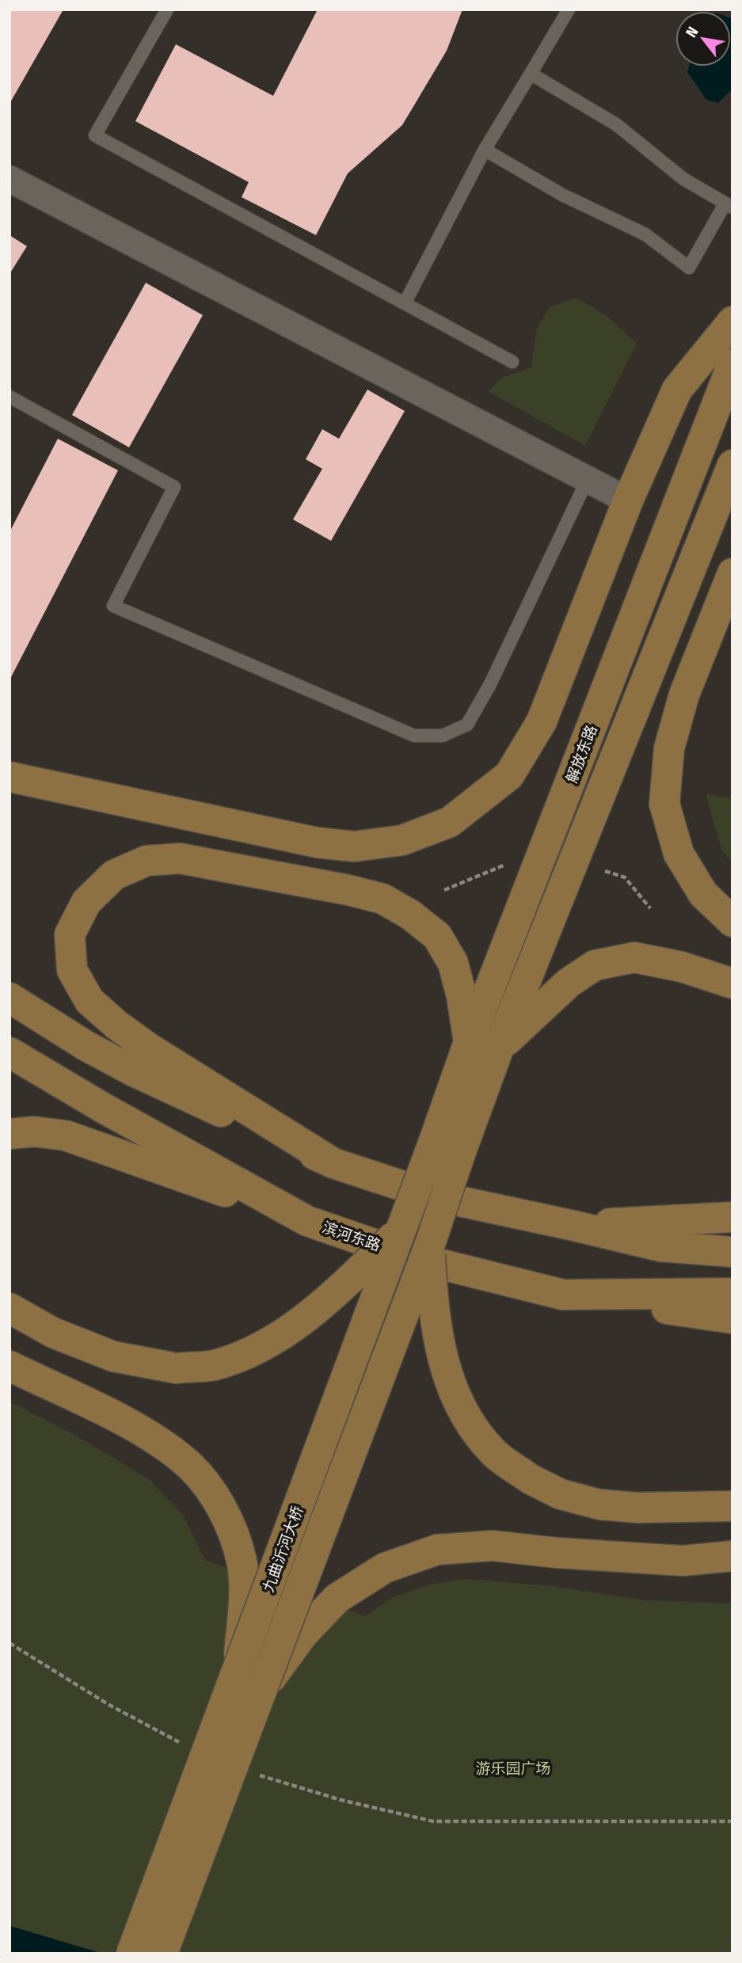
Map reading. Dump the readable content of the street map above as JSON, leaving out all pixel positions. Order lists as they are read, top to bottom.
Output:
{
  "streets": {
    "main road": ["解放东路", "滨河东路", "九曲沂河大桥"]
  },
  "crossings": [
    ["解放东路", "九曲沂河大桥"]
  ],
  "parks": ["游乐园广场"],
  "north": "top left"
}
